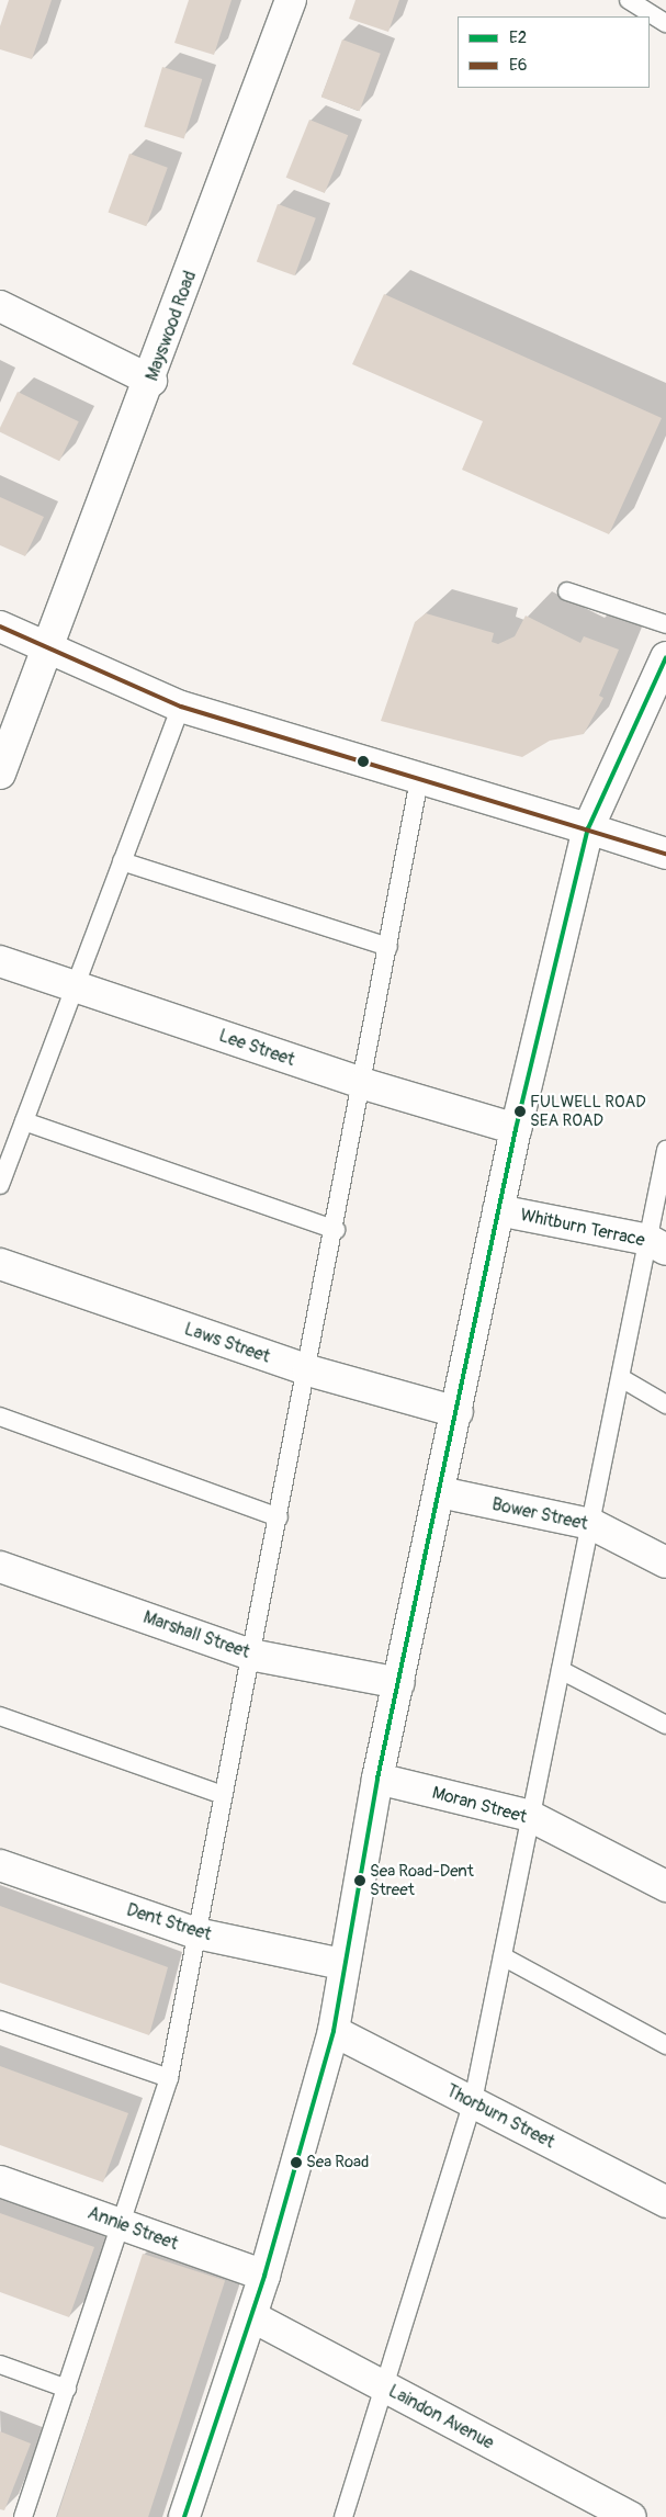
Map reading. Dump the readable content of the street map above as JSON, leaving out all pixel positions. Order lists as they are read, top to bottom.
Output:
{
  "streets": {
    "street": [
      "Mayswood Road",
      "Lee Street",
      "Whitburn Terrace",
      "Laws Street",
      "Bower Street",
      "Marshall Street",
      "Moran Street",
      "Dent Street",
      "Thorburn Street",
      "Annie Street",
      "Laindon Avenue"
    ]
  },
  "places": ["FULWELL ROAD SEA ROAD", "Sea Road-Dent Street", "Sea Road"],
  "lines": ["transit line E6", "transit line E2"],
  "legend": ["E2", "E6"]
}
